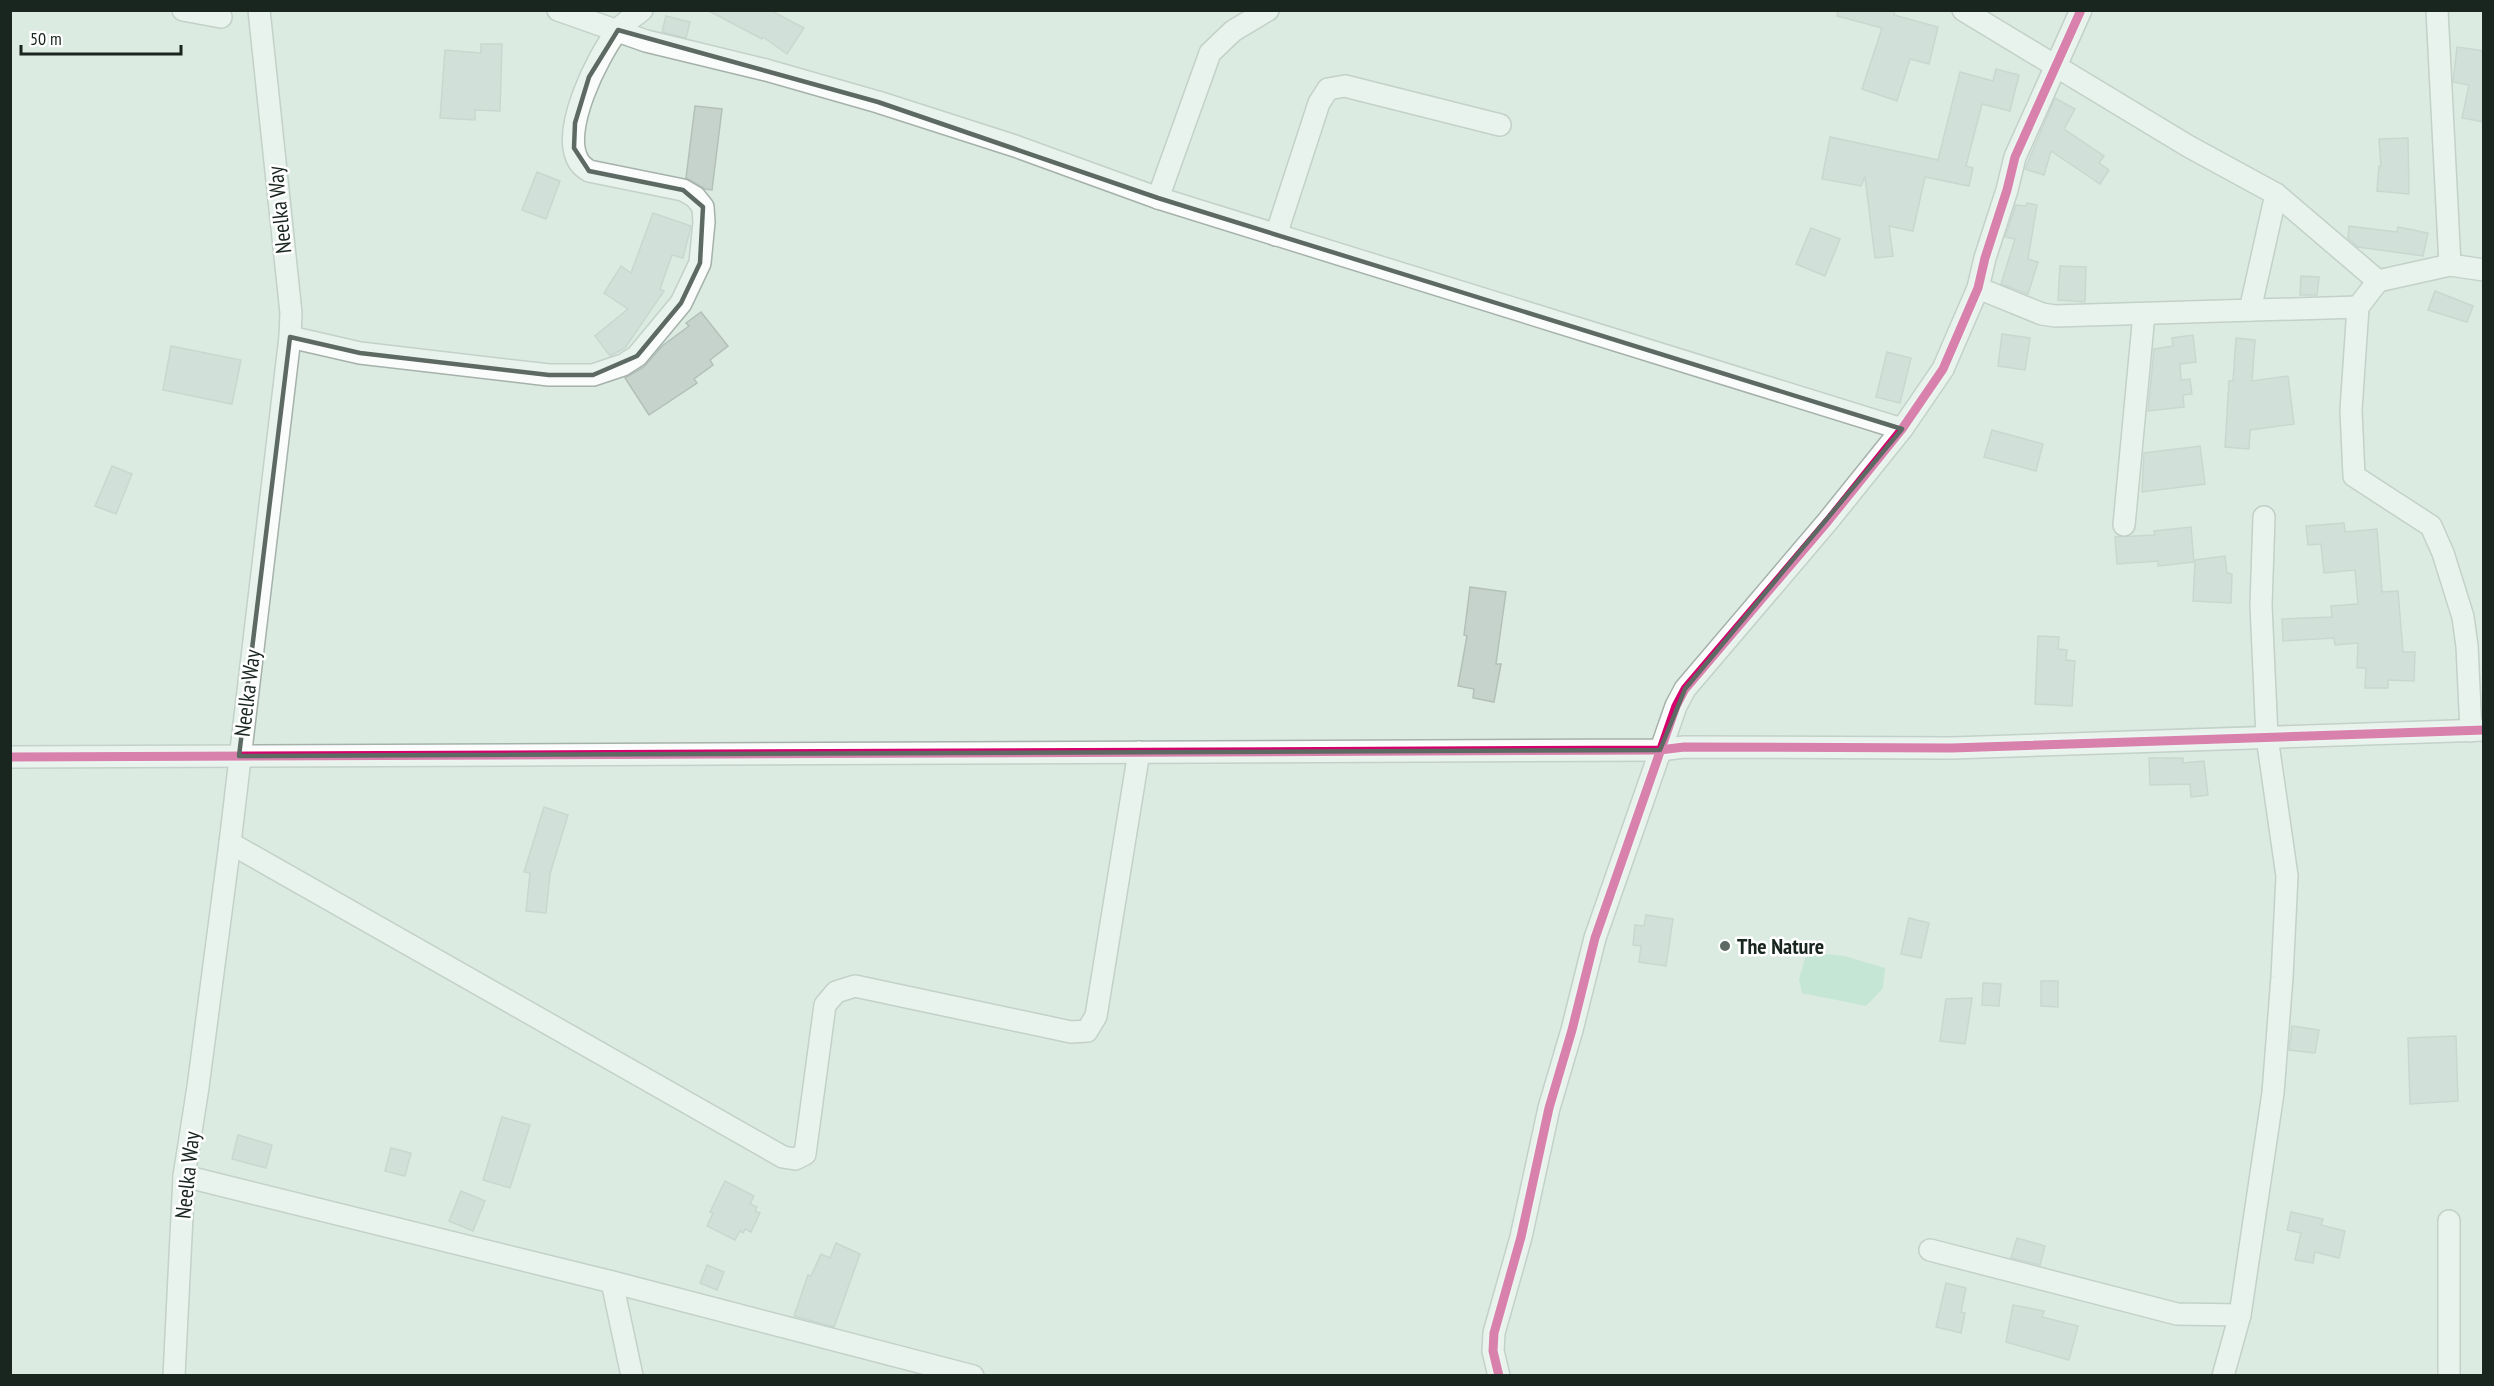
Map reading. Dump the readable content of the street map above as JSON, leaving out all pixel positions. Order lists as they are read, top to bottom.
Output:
{
  "streets": {
    "street": ["Neelka Way"]
  },
  "places": ["The Nature"],
  "scale_bar": "50 m"
}
